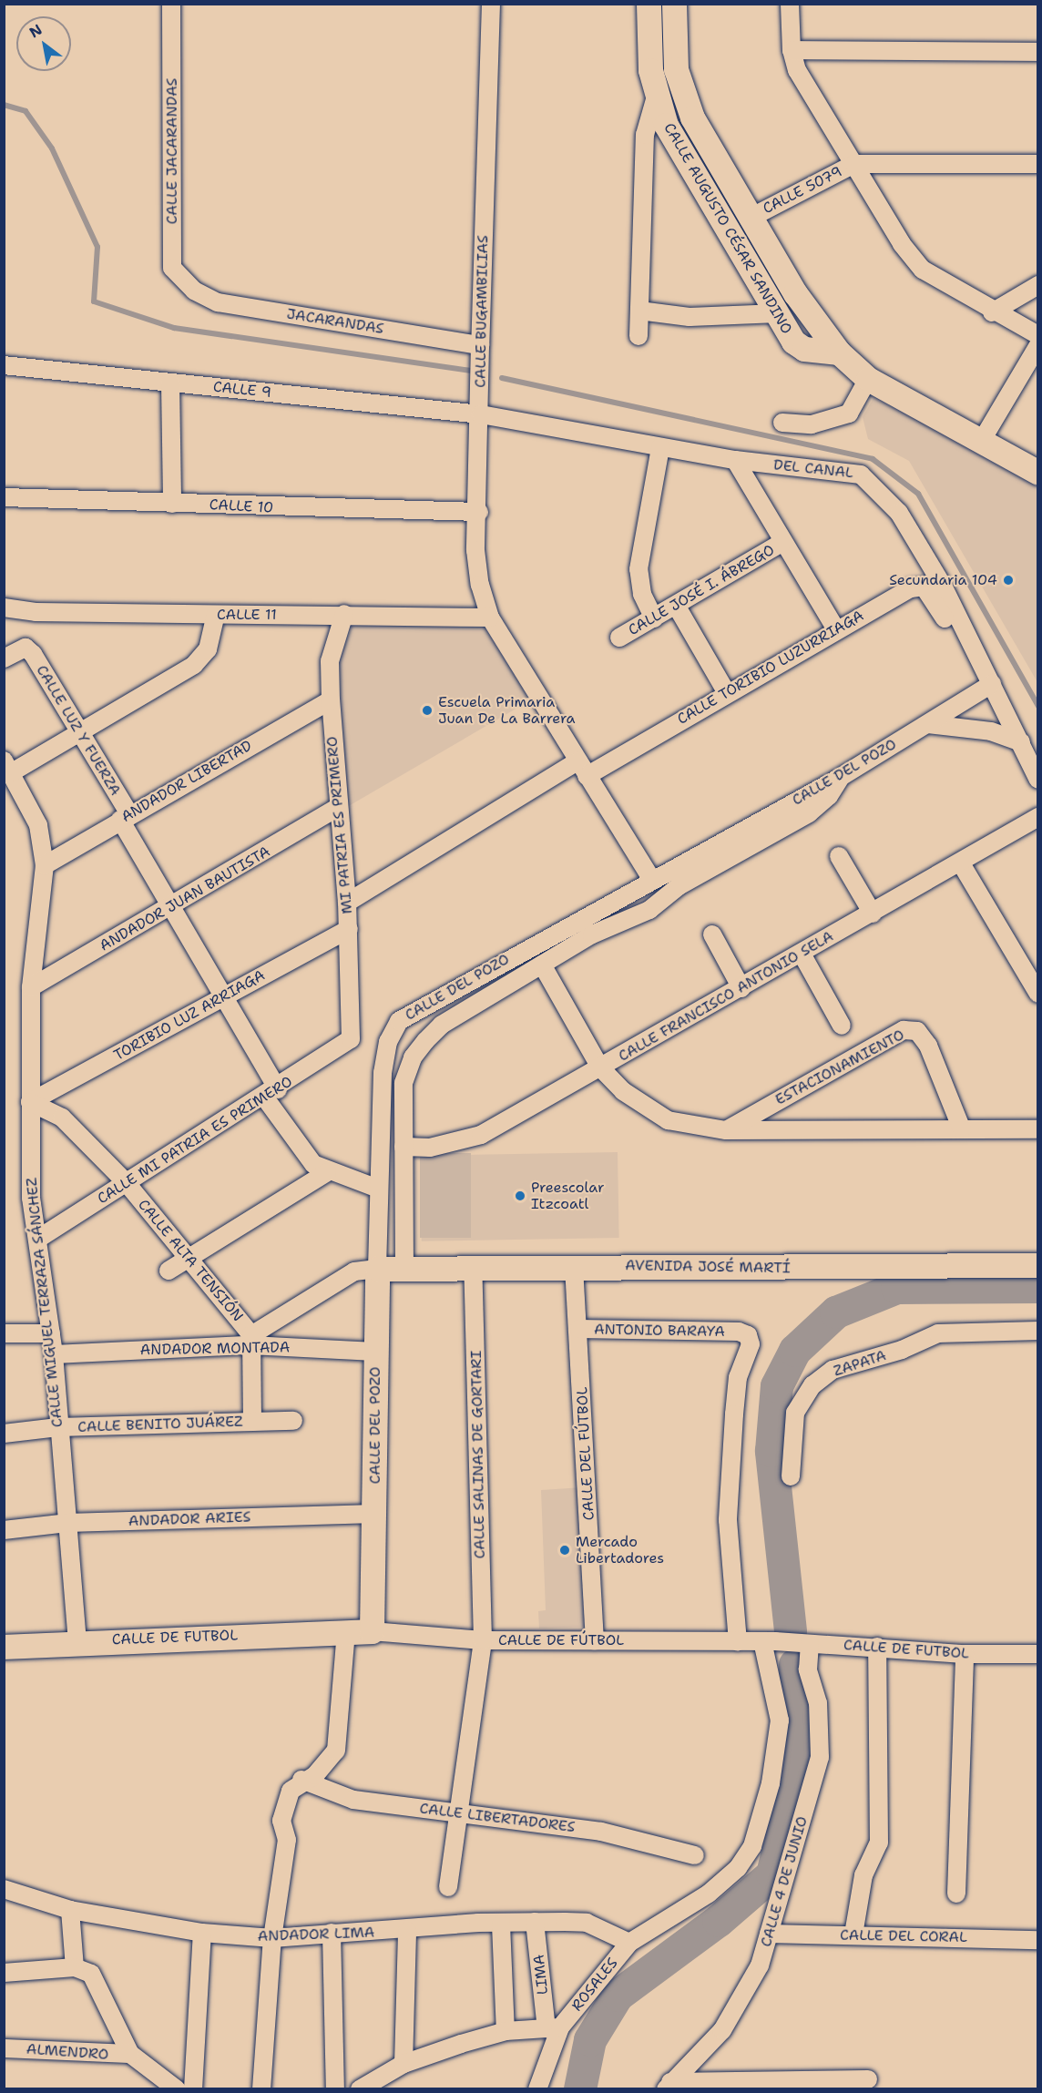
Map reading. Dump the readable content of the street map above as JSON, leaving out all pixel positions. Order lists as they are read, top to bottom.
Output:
{
  "streets": {
    "main road": [
      "CALLE AUGUSTO CÉSAR SANDINO",
      "CALLE DEL POZO",
      "AVENIDA JOSÉ MARTÍ",
      "CALLE DE FUTBOL",
      "CALLE DE FÚTBOL"
    ],
    "street": [
      "CALLE JACARANDAS",
      "CALLE 5079",
      "CALLE BUGAMBILIAS",
      "JACARANDAS",
      "CALLE 9",
      "DEL CANAL",
      "CALLE 10",
      "CALLE JOSÉ I. ÁBREGO",
      "CALLE 11",
      "CALLE TORIBIO LUZURRIAGA",
      "CALLE LUZ Y FUERZA",
      "ANDADOR LIBERTAD",
      "MI PATRIA ES PRIMERO",
      "ANDADOR JUAN BAUTISTA",
      "CALLE FRANCISCO ANTONIO SELA",
      "TORIBIO LUZ ARRIAGA",
      "ESTACIONAMIENTO",
      "CALLE MI PATRIA ES PRIMERO",
      "CALLE ALTA TENSIÓN",
      "CALLE MIGUEL TERRAZA SÁNCHEZ",
      "ANTONIO BARAYA",
      "ANDADOR MONTADA",
      "ZAPATA",
      "CALLE BENITO JUÁREZ",
      "CALLE DEL FÚTBOL",
      "CALLE SALINAS DE GORTARI",
      "ANDADOR ARIES",
      "CALLE LIBERTADORES",
      "CALLE 4 DE JUNIO",
      "ANDADOR LIMA",
      "CALLE DEL CORAL",
      "LIMA",
      "ROSALES",
      "ALMENDRO"
    ]
  },
  "crossings": [
    ["CALLE JACARANDAS", "JACARANDAS"],
    ["CALLE 5079", "CALLE AUGUSTO CÉSAR SANDINO"],
    ["CALLE BUGAMBILIAS", "JACARANDAS"],
    ["CALLE BUGAMBILIAS", "CALLE 9"],
    ["CALLE BUGAMBILIAS", "DEL CANAL"],
    ["CALLE BUGAMBILIAS", "CALLE 10"],
    ["CALLE BUGAMBILIAS", "CALLE 11"],
    ["CALLE BUGAMBILIAS", "CALLE TORIBIO LUZURRIAGA"],
    ["CALLE BUGAMBILIAS", "CALLE DEL POZO"],
    ["CALLE 9", "DEL CANAL"],
    ["DEL CANAL", "CALLE DEL POZO"],
    ["CALLE 11", "MI PATRIA ES PRIMERO"],
    ["CALLE TORIBIO LUZURRIAGA", "MI PATRIA ES PRIMERO"],
    ["CALLE LUZ Y FUERZA", "CALLE DEL POZO"],
    ["CALLE LUZ Y FUERZA", "ANDADOR LIBERTAD"],
    ["CALLE LUZ Y FUERZA", "ANDADOR JUAN BAUTISTA"],
    ["CALLE LUZ Y FUERZA", "TORIBIO LUZ ARRIAGA"],
    ["CALLE LUZ Y FUERZA", "CALLE MI PATRIA ES PRIMERO"],
    ["CALLE DEL POZO", "AVENIDA JOSÉ MARTÍ"],
    ["CALLE DEL POZO", "ANDADOR MONTADA"],
    ["CALLE DEL POZO", "ANDADOR ARIES"],
    ["CALLE DEL POZO", "CALLE DE FÚTBOL"],
    ["ANDADOR LIBERTAD", "MI PATRIA ES PRIMERO"],
    ["ANDADOR LIBERTAD", "CALLE MIGUEL TERRAZA SÁNCHEZ"],
    ["MI PATRIA ES PRIMERO", "ANDADOR JUAN BAUTISTA"],
    ["MI PATRIA ES PRIMERO", "TORIBIO LUZ ARRIAGA"],
    ["MI PATRIA ES PRIMERO", "CALLE MI PATRIA ES PRIMERO"],
    ["ANDADOR JUAN BAUTISTA", "CALLE MIGUEL TERRAZA SÁNCHEZ"],
    ["TORIBIO LUZ ARRIAGA", "CALLE ALTA TENSIÓN"],
    ["TORIBIO LUZ ARRIAGA", "CALLE MIGUEL TERRAZA SÁNCHEZ"],
    ["CALLE MI PATRIA ES PRIMERO", "CALLE ALTA TENSIÓN"],
    ["CALLE MI PATRIA ES PRIMERO", "CALLE MIGUEL TERRAZA SÁNCHEZ"],
    ["CALLE ALTA TENSIÓN", "CALLE MIGUEL TERRAZA SÁNCHEZ"],
    ["CALLE ALTA TENSIÓN", "ANDADOR MONTADA"],
    ["CALLE ALTA TENSIÓN", "CALLE BENITO JUÁREZ"],
    ["AVENIDA JOSÉ MARTÍ", "CALLE DEL FÚTBOL"],
    ["AVENIDA JOSÉ MARTÍ", "CALLE SALINAS DE GORTARI"],
    ["CALLE MIGUEL TERRAZA SÁNCHEZ", "ANDADOR MONTADA"],
    ["CALLE MIGUEL TERRAZA SÁNCHEZ", "CALLE BENITO JUÁREZ"],
    ["CALLE MIGUEL TERRAZA SÁNCHEZ", "ANDADOR ARIES"],
    ["CALLE MIGUEL TERRAZA SÁNCHEZ", "CALLE DE FUTBOL"],
    ["ANTONIO BARAYA", "CALLE DEL FÚTBOL"],
    ["ANTONIO BARAYA", "CALLE DE FÚTBOL"],
    ["ANDADOR MONTADA", "CALLE BENITO JUÁREZ"],
    ["CALLE DEL FÚTBOL", "CALLE DE FÚTBOL"],
    ["CALLE SALINAS DE GORTARI", "CALLE DE FÚTBOL"],
    ["CALLE SALINAS DE GORTARI", "CALLE LIBERTADORES"],
    ["CALLE DE FUTBOL", "CALLE DE FÚTBOL"],
    ["CALLE DE FUTBOL", "CALLE 4 DE JUNIO"],
    ["CALLE DE FUTBOL", "ROSALES"],
    ["CALLE DE FÚTBOL", "ROSALES"],
    ["CALLE 4 DE JUNIO", "CALLE DEL CORAL"],
    ["ANDADOR LIMA", "LIMA"],
    ["ANDADOR LIMA", "ROSALES"],
    ["LIMA", "ROSALES"]
  ],
  "places": [
    "Secundaria 104",
    "Escuela Primaria Juan De La Barrera",
    "Preescolar Itzcoatl",
    "Mercado Libertadores"
  ],
  "north": "top left"
}
